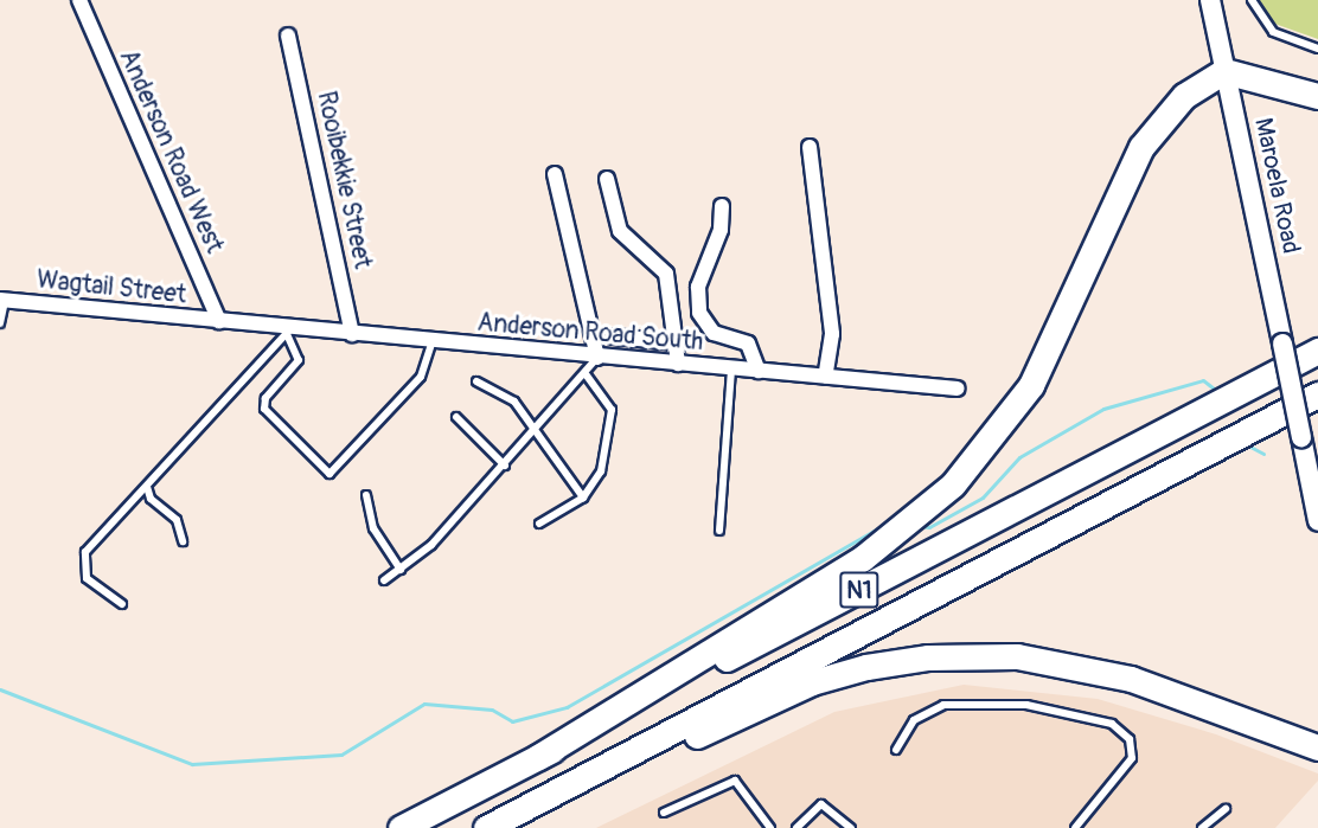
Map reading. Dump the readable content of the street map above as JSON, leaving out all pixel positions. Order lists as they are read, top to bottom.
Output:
{
  "streets": {
    "highway": ["N1"],
    "street": [
      "Anderson Road West",
      "Rooibekkie Street",
      "Maroela Road",
      "Wagtail Street",
      "Anderson Road South"
    ]
  },
  "crossings": [
    ["Anderson Road West", "Wagtail Street"],
    ["Anderson Road West", "Anderson Road South"],
    ["Rooibekkie Street", "Anderson Road South"],
    ["Wagtail Street", "Anderson Road South"]
  ]
}
